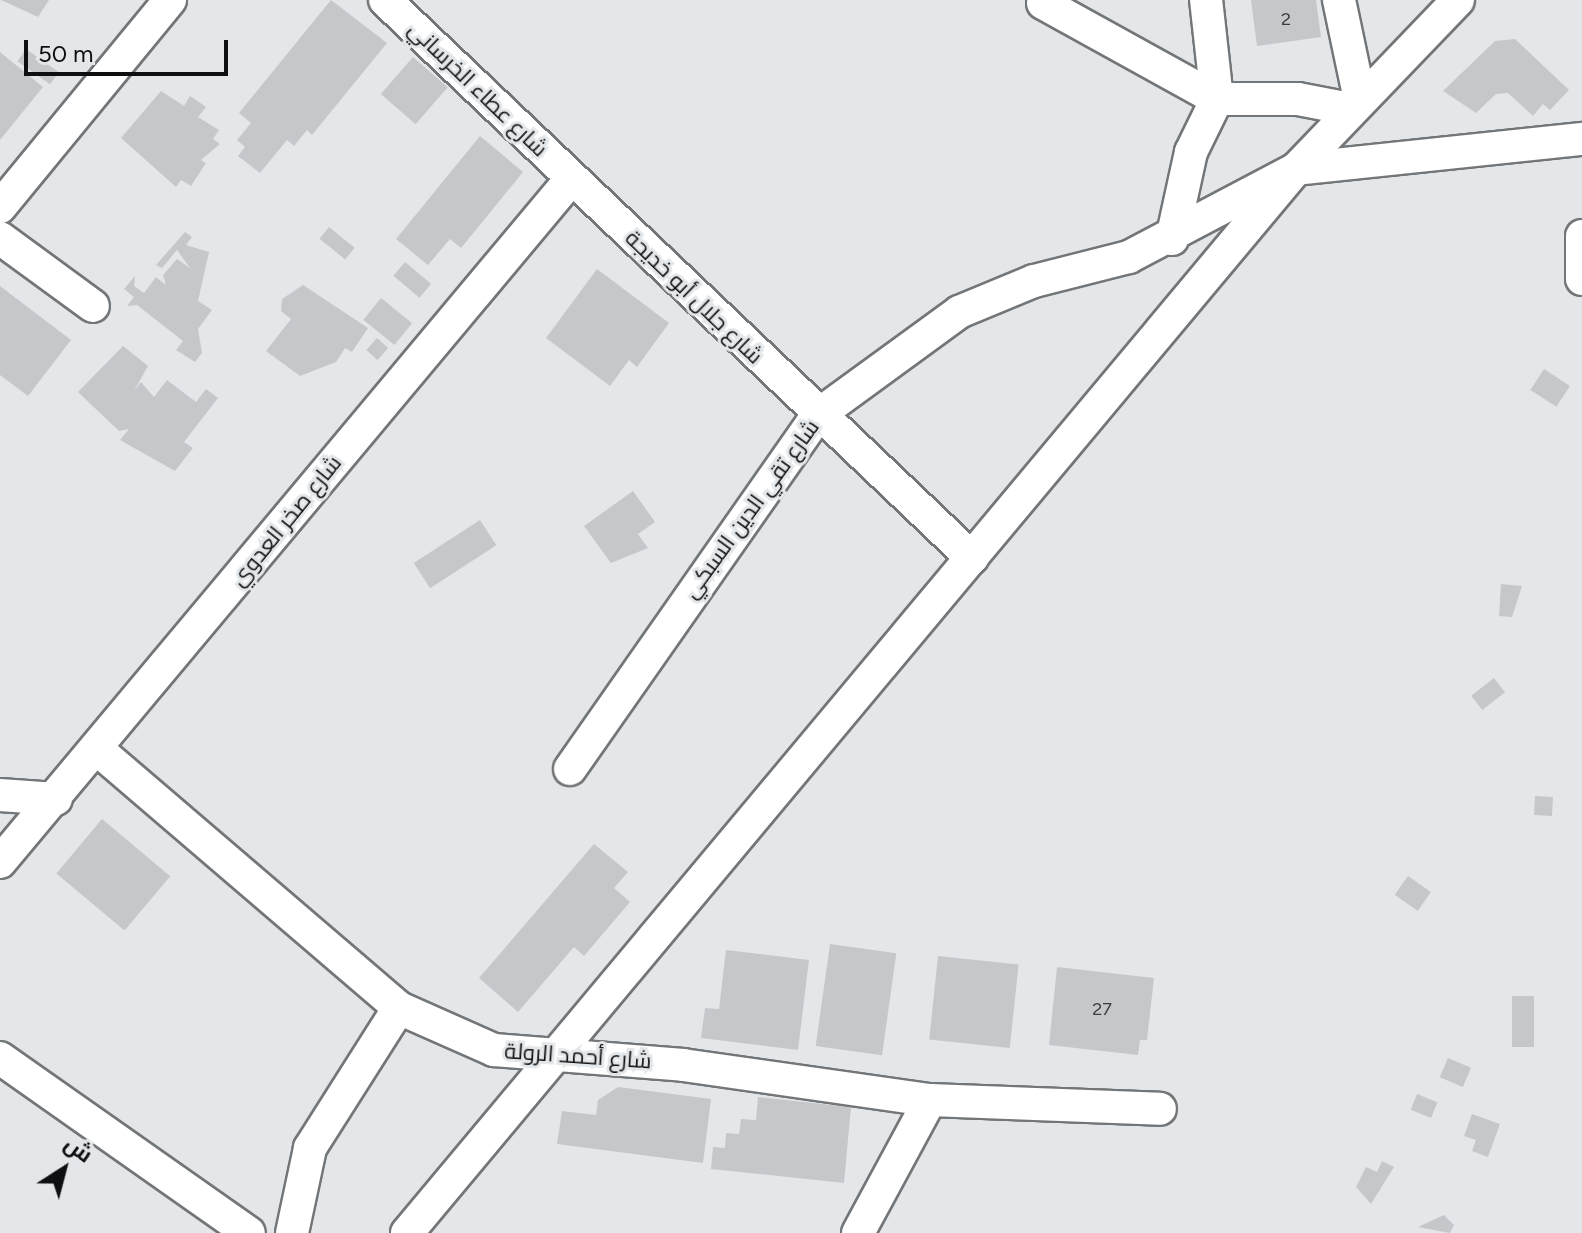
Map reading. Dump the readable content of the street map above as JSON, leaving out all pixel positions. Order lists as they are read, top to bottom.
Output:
{
  "streets": {
    "street": [
      "شارع عطاء الخرساني",
      "شارع جلال أبو خديجة",
      "شارع تقي الدين السبكي",
      "شارع صخر العدوي",
      "شارع أحمد الرولة"
    ]
  },
  "crossings": [
    ["شارع عطاء الخرساني", "شارع جلال أبو خديجة"],
    ["شارع عطاء الخرساني", "شارع صخر العدوي"],
    ["شارع جلال أبو خديجة", "شارع تقي الدين السبكي"],
    ["شارع جلال أبو خديجة", "شارع صخر العدوي"],
    ["شارع صخر العدوي", "شارع أحمد الرولة"]
  ],
  "house_numbers": ["2", "27"],
  "scale_bar": "50 m",
  "north": "top right"
}
